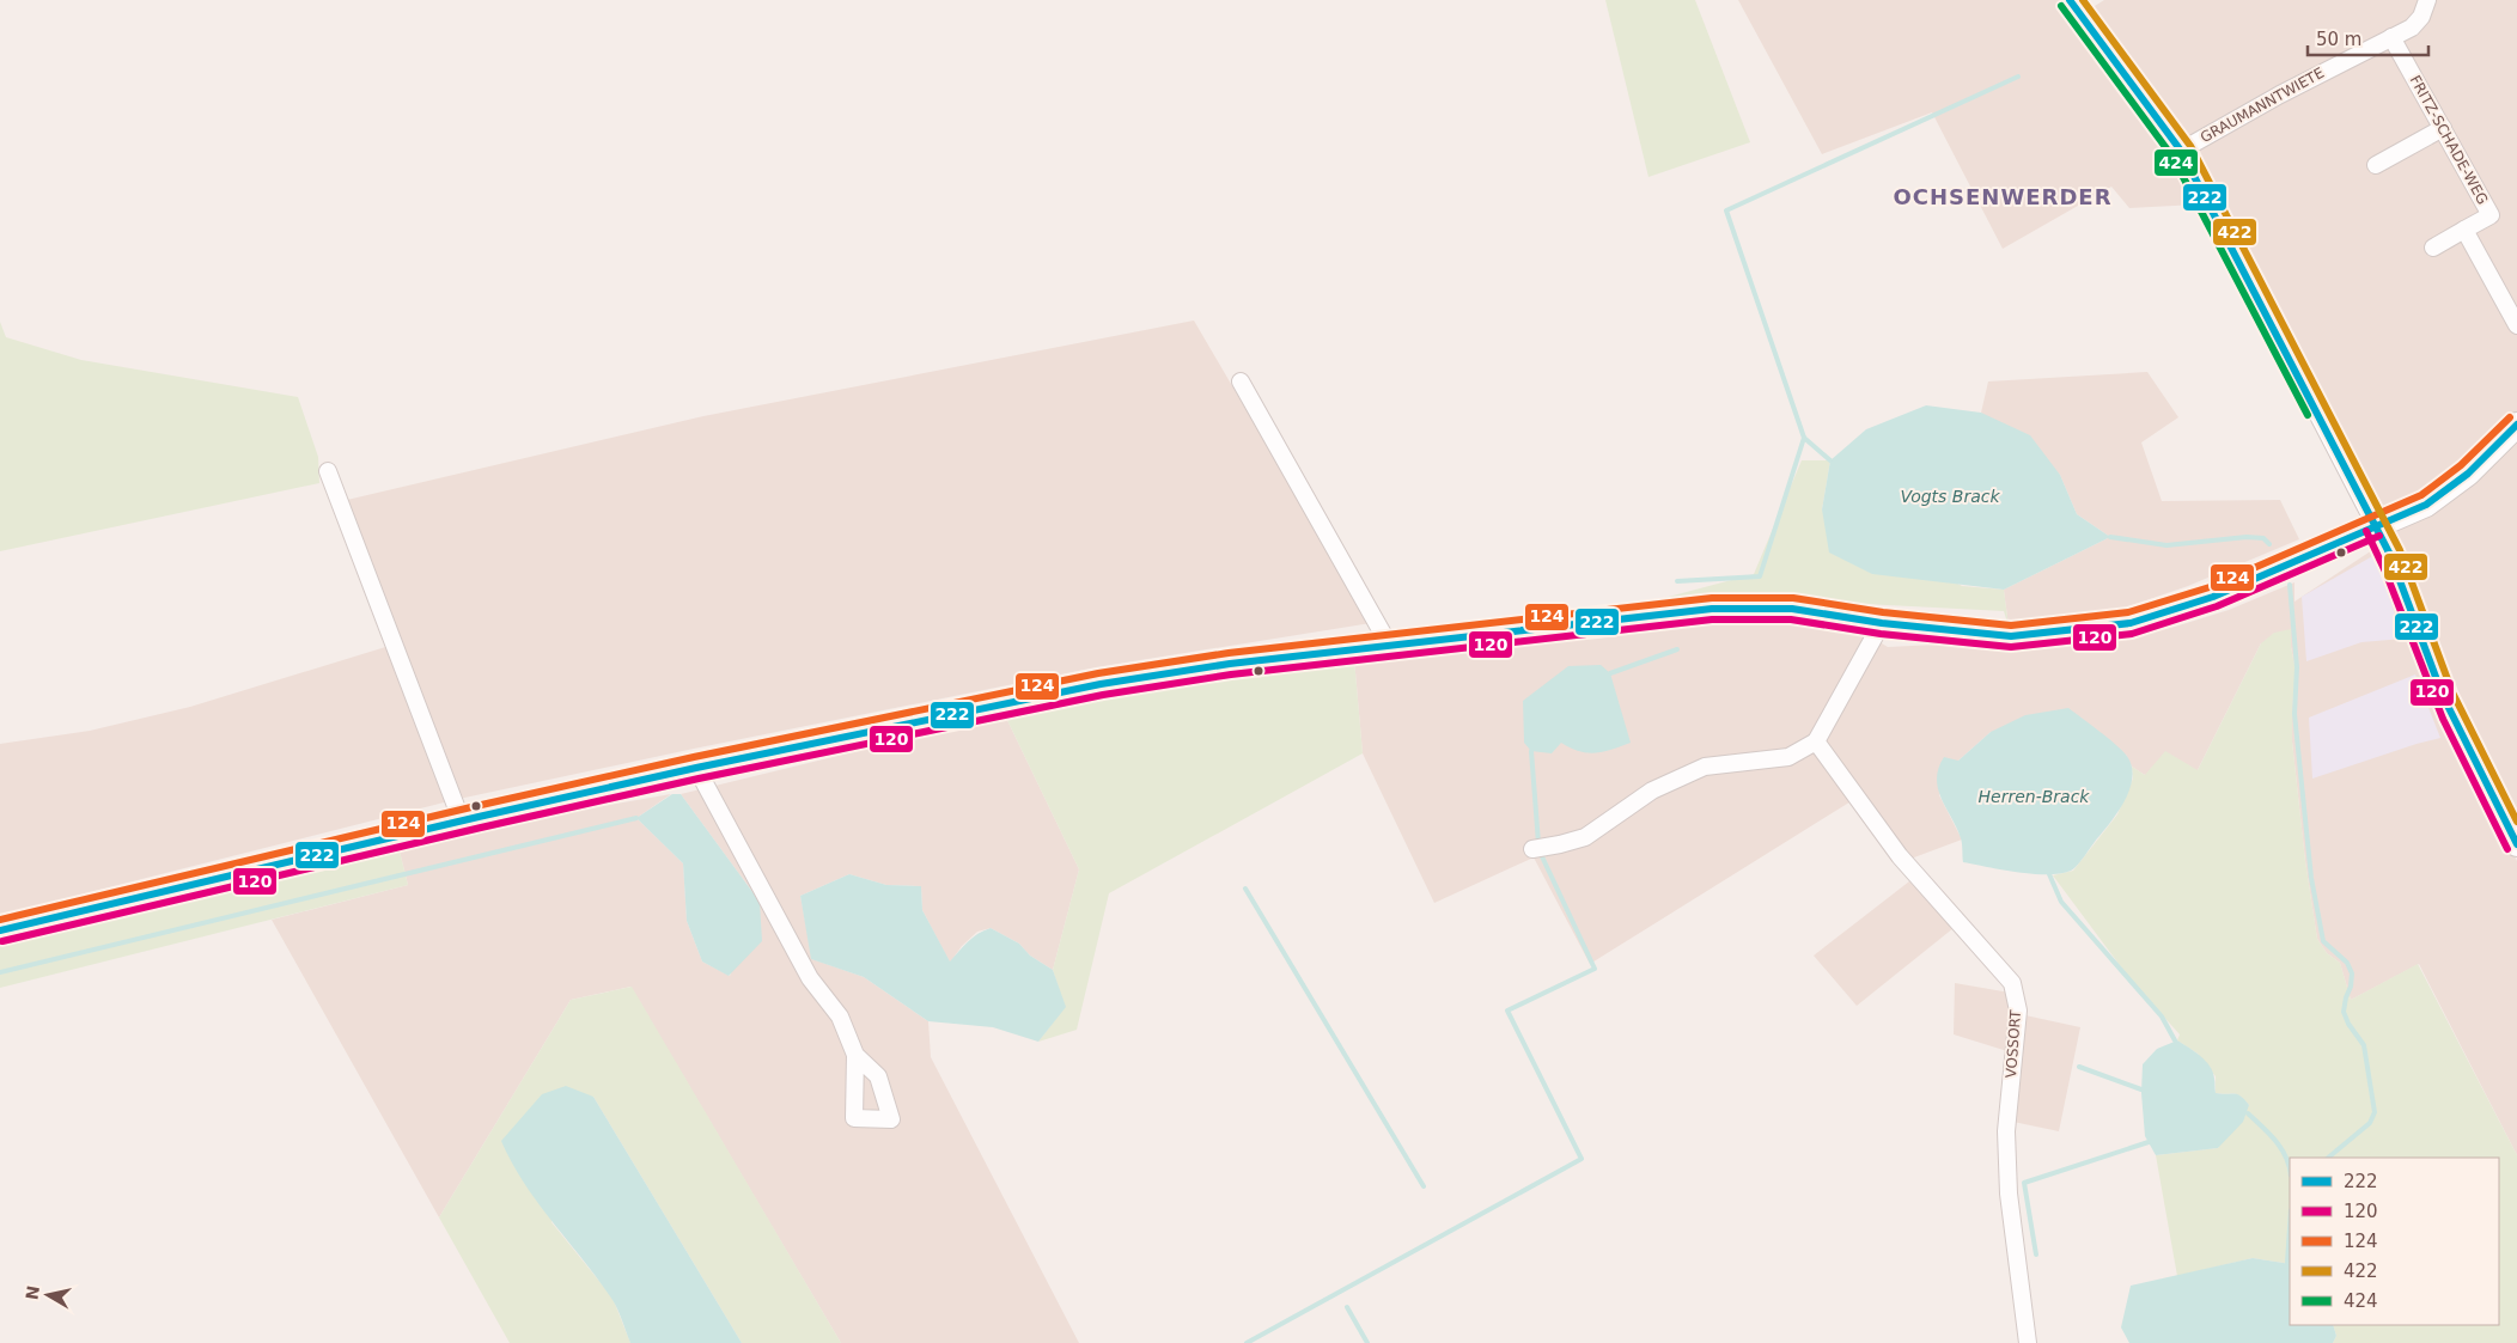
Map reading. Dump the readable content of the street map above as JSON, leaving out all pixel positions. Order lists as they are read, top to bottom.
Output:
{
  "streets": {
    "street": ["GRAUMANNTWIETE", "FRITZ-SCHADE-WEG", "VOSSORT"]
  },
  "crossings": [
    ["GRAUMANNTWIETE", "FRITZ-SCHADE-WEG"]
  ],
  "districts": ["OCHSENWERDER"],
  "water": ["Vogts Brack", "Herren-Brack"],
  "lines": [
    "transit line 222",
    "transit line 422",
    "transit line 424",
    "transit line 124",
    "transit line 120"
  ],
  "legend": [
    "222",
    "120",
    "124",
    "422",
    "424"
  ],
  "scale_bar": "50 m",
  "north": "left"
}
